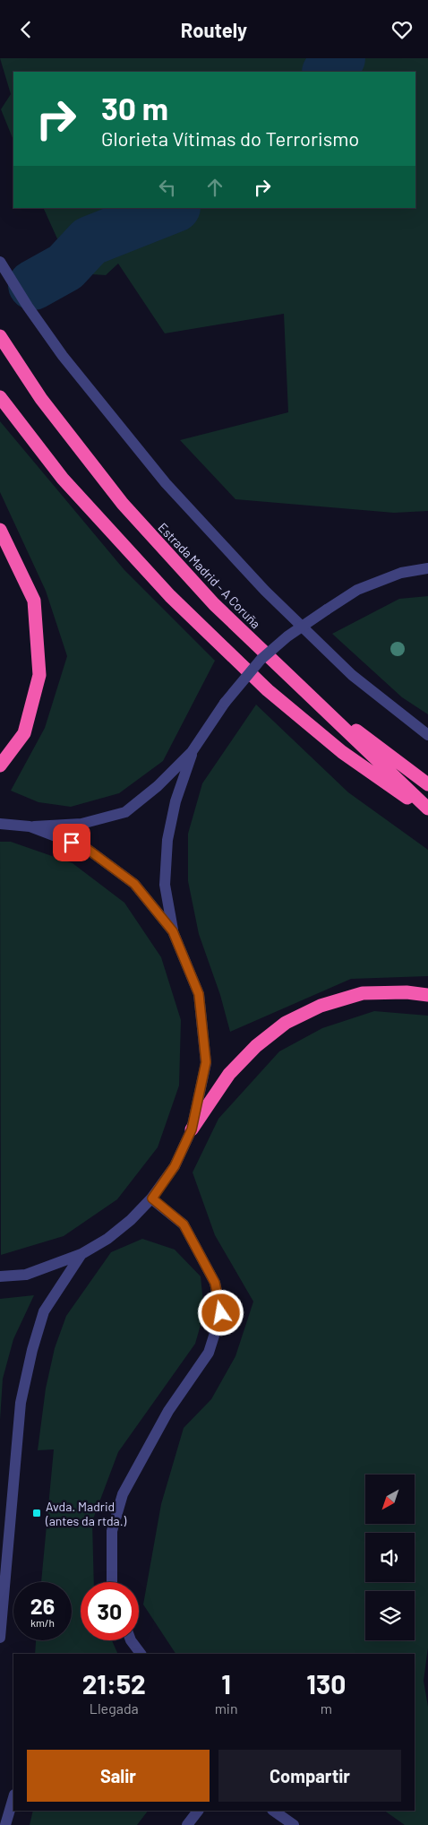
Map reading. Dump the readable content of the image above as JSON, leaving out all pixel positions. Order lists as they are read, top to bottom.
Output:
{
  "streets": {
    "highway": ["Estrada Madrid - A Coruña"]
  },
  "places": {
    "transit": ["Avda. Madrid (antes da rtda.)"]
  },
  "north": "bottom left",
  "page": {
    "header": "Routely",
    "turn": ["30 m", "Glorieta Vítimas do Terrorismo"],
    "speed": "26 km/h",
    "limit": "30",
    "eta": [
      "21:52",
      "Llegada",
      "1",
      "min",
      "130",
      "m"
    ],
    "buttons": ["Salir", "Compartir"]
  }
}
